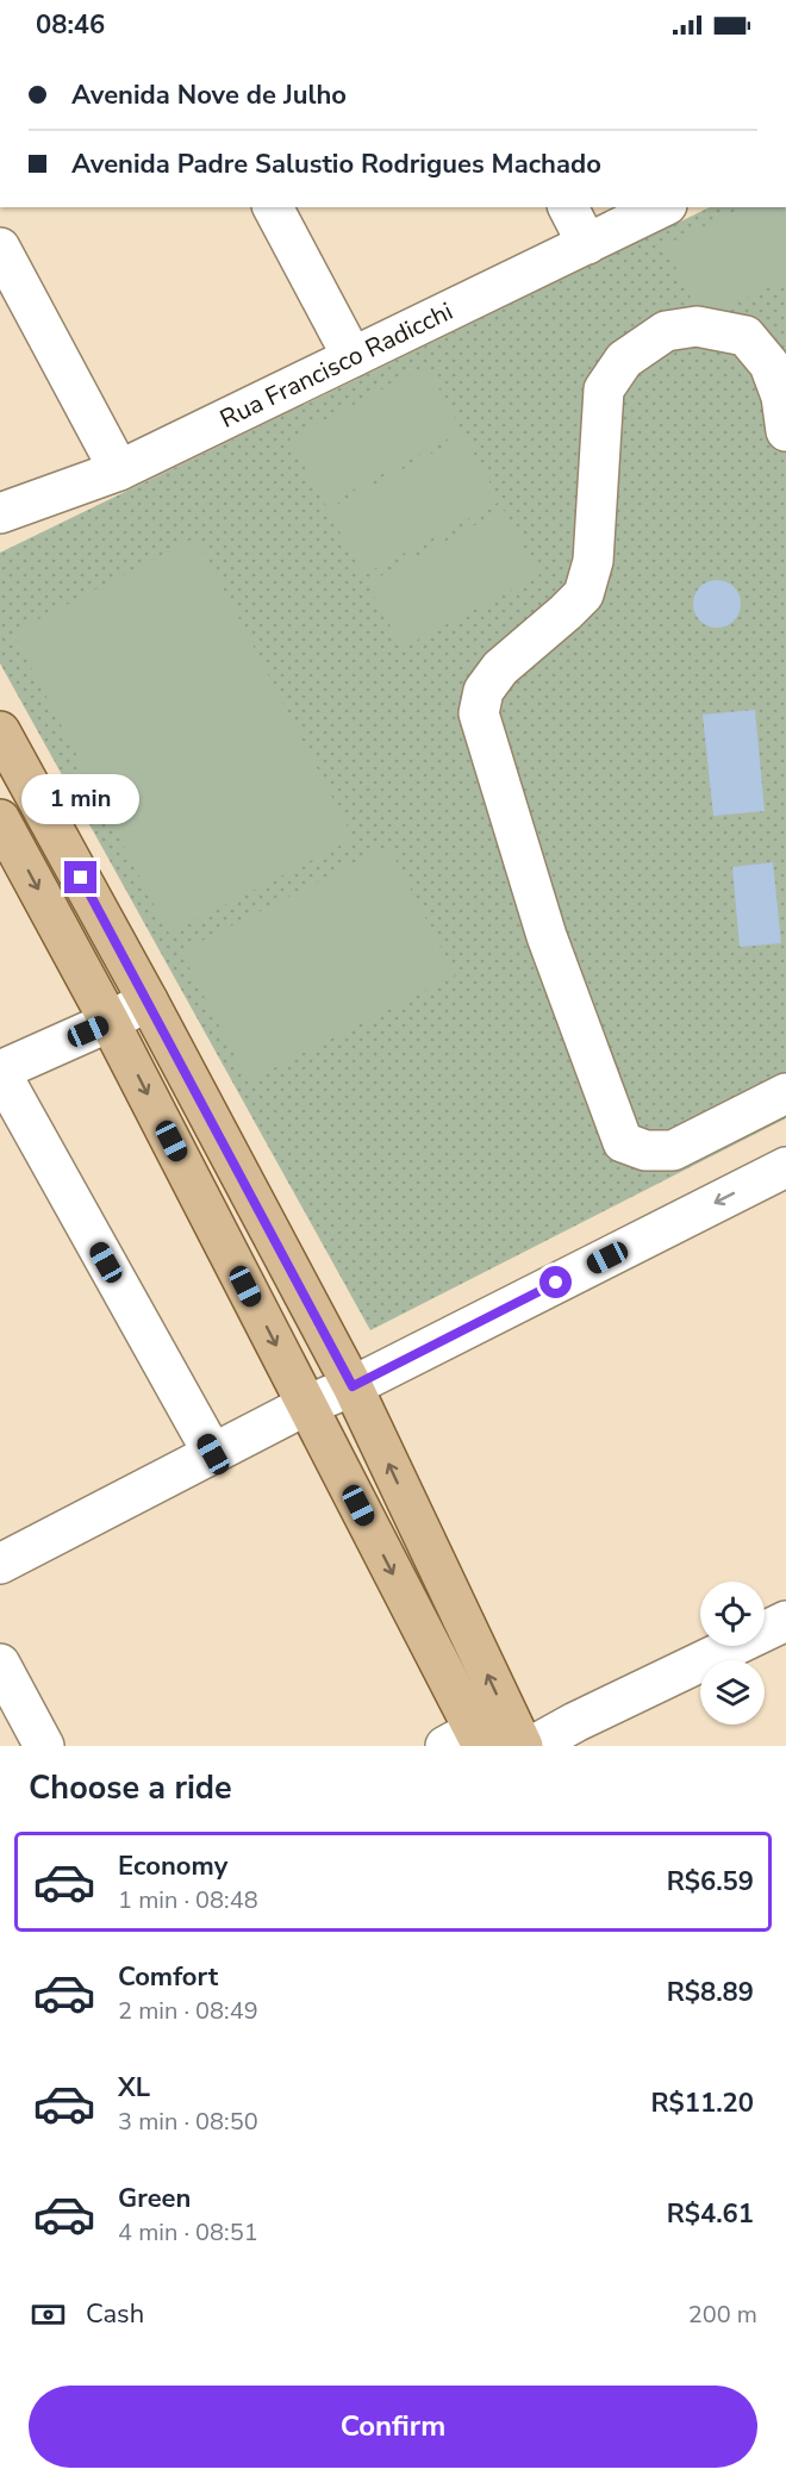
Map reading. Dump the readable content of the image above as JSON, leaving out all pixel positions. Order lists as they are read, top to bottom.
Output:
{
  "streets": {
    "street": ["Rua Francisco Radicchi"]
  },
  "page": {
    "status": "08:46",
    "banner": ["Avenida Nove de Julho", "Avenida Padre Salustio Rodrigues Machado"],
    "bubble": "1 min",
    "heading": "Choose a ride",
    "list": [
      {
        "name": "Economy",
        "note": "1 min · 08:48",
        "value": "R$6.59"
      },
      {
        "name": "Comfort",
        "note": "2 min · 08:49",
        "value": "R$8.89"
      },
      {
        "name": "XL",
        "note": "3 min · 08:50",
        "value": "R$11.20"
      },
      {
        "name": "Green",
        "note": "4 min · 08:51",
        "value": "R$4.61"
      }
    ],
    "pay": ["Cash", "200 m"],
    "buttons": "Confirm"
  }
}
